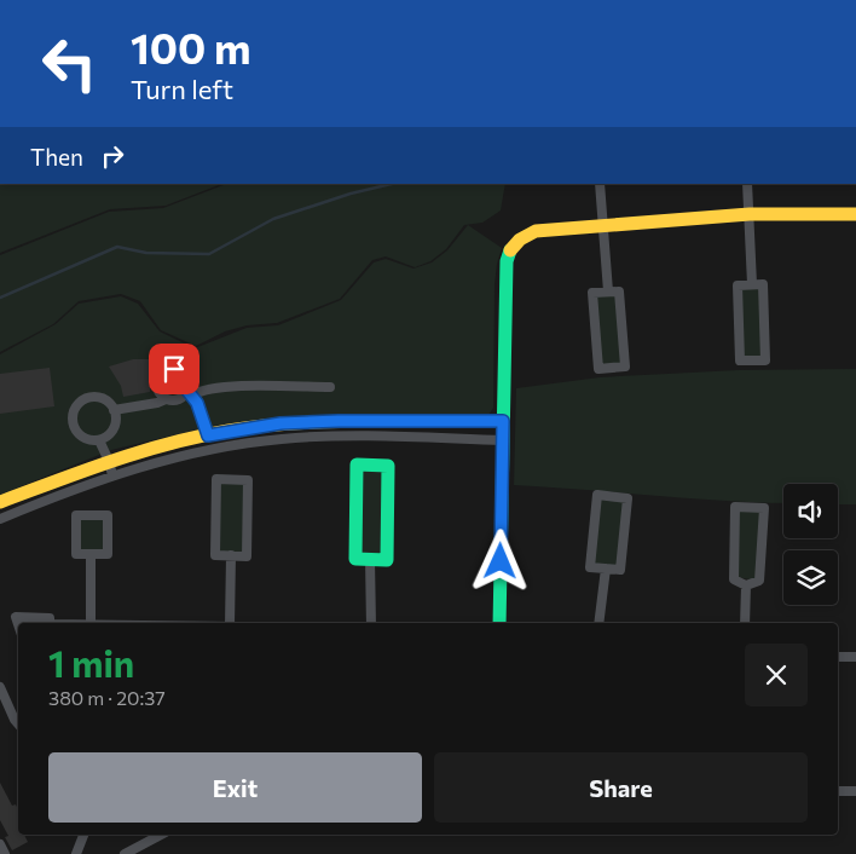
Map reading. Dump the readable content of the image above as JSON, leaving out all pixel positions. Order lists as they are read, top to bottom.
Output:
{
  "page": {
    "turn": ["100 m", "Turn left"],
    "then": "Then",
    "heading": ["1 min", "380 m · 20:37"],
    "buttons": ["Exit", "Share"]
  }
}
